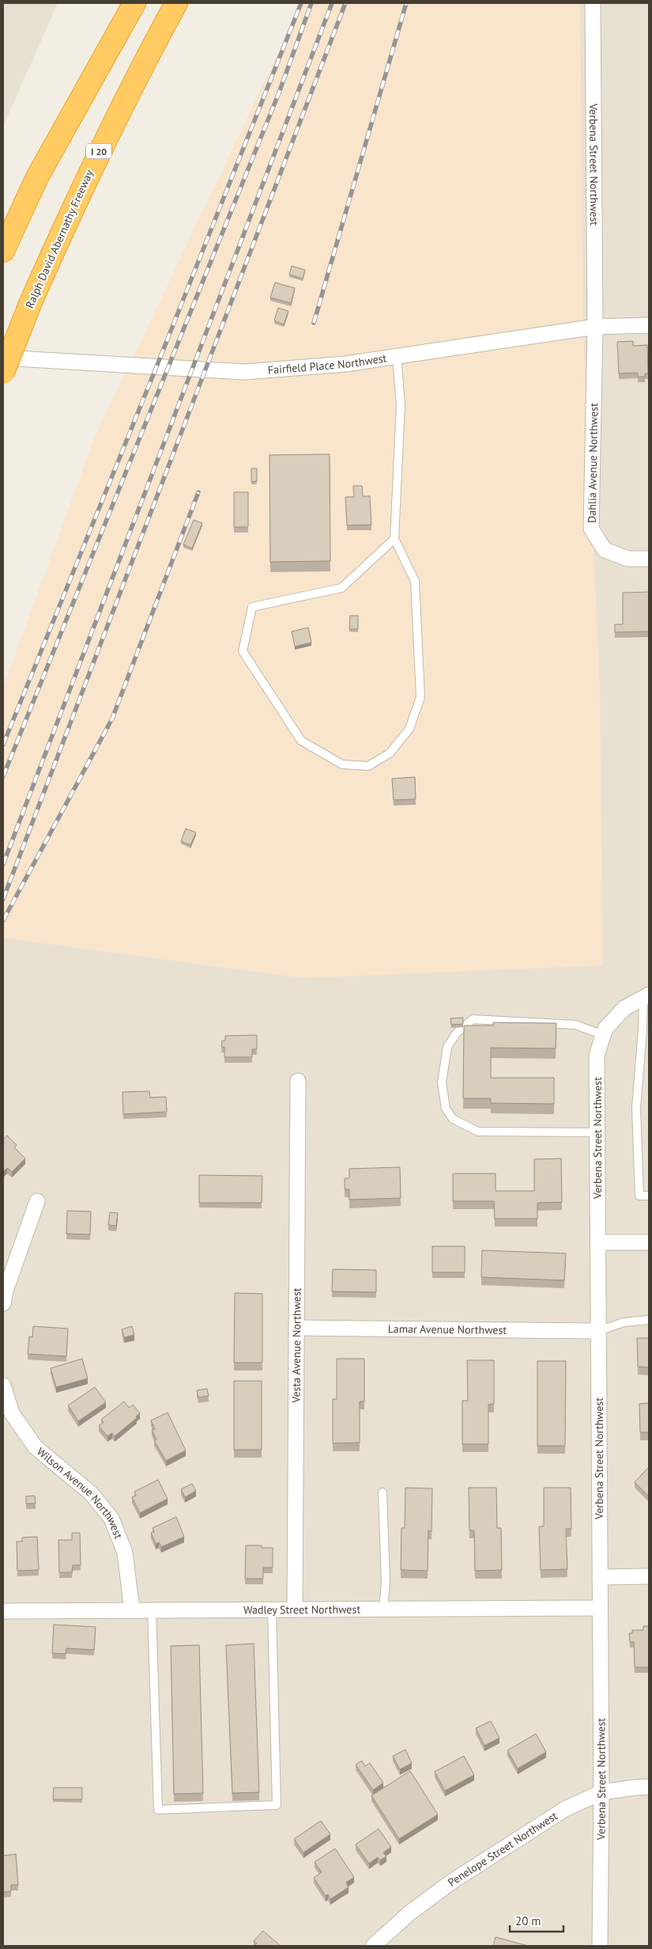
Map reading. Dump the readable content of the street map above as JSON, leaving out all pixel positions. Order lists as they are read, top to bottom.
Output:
{
  "streets": {
    "highway": ["I 20", "Ralph David Abernathy Freeway"],
    "street": [
      "Verbena Street Northwest",
      "Fairfield Place Northwest",
      "Dahlia Avenue Northwest",
      "Lamar Avenue Northwest",
      "Vesta Avenue Northwest",
      "Wilson Avenue Northwest",
      "Wadley Street Northwest",
      "Penelope Street Northwest"
    ]
  },
  "crossings": [
    ["Verbena Street Northwest", "Fairfield Place Northwest"],
    ["Verbena Street Northwest", "Dahlia Avenue Northwest"],
    ["Verbena Street Northwest", "Lamar Avenue Northwest"],
    ["Verbena Street Northwest", "Wadley Street Northwest"],
    ["Verbena Street Northwest", "Penelope Street Northwest"],
    ["Fairfield Place Northwest", "Dahlia Avenue Northwest"],
    ["Lamar Avenue Northwest", "Vesta Avenue Northwest"],
    ["Vesta Avenue Northwest", "Wadley Street Northwest"],
    ["Wilson Avenue Northwest", "Wadley Street Northwest"]
  ],
  "scale_bar": "20 m"
}
